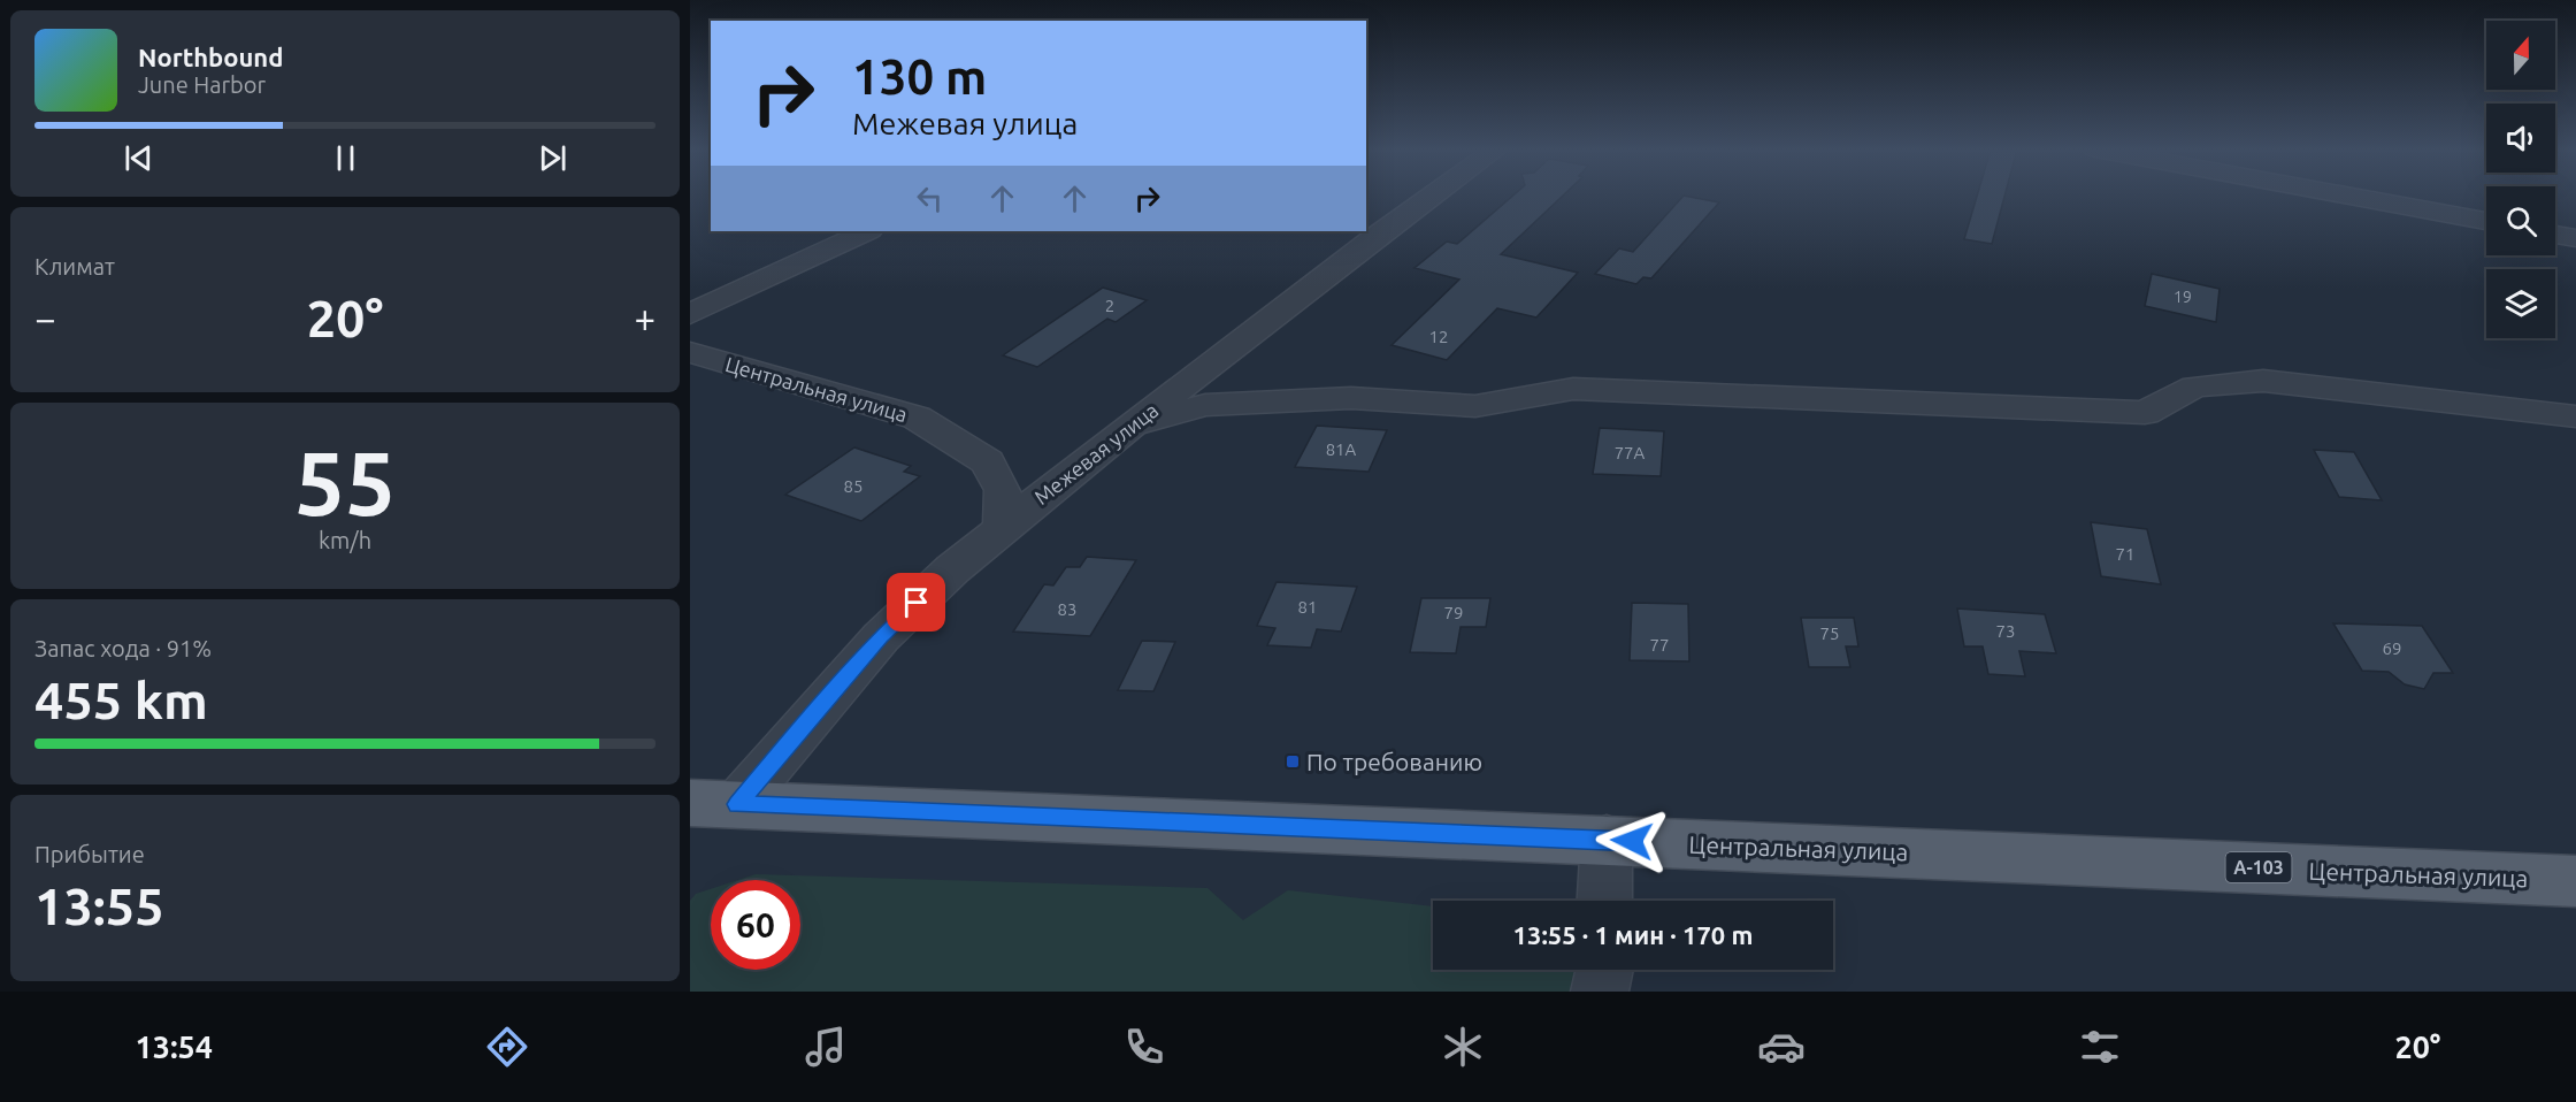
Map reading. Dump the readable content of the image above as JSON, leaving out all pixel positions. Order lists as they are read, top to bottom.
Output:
{
  "streets": {
    "main road": ["Центральная улица", "А-103"],
    "street": ["Межевая улица"]
  },
  "crossings": [
    ["Центральная улица", "Межевая улица"]
  ],
  "places": {
    "transit": ["По требованию"]
  },
  "house_numbers": [
    "19",
    "2",
    "12",
    "81А",
    "77А",
    "85",
    "71",
    "81",
    "83",
    "79",
    "73",
    "75",
    "77",
    "69"
  ],
  "north": "top",
  "page": {
    "turn": ["130 m", "Межевая улица"],
    "song": ["Northbound", "June Harbor"],
    "tile": [
      "Климат",
      ["55", "km/h"],
      ["Запас хода · 91%", "455 km"],
      ["Прибытие", "13:55"]
    ],
    "heat": ["−", "20°", "+"],
    "limit": "60",
    "trip": "13:55 · 1 мин · 170 m",
    "tabs": ["13:54", "20°"]
  }
}
